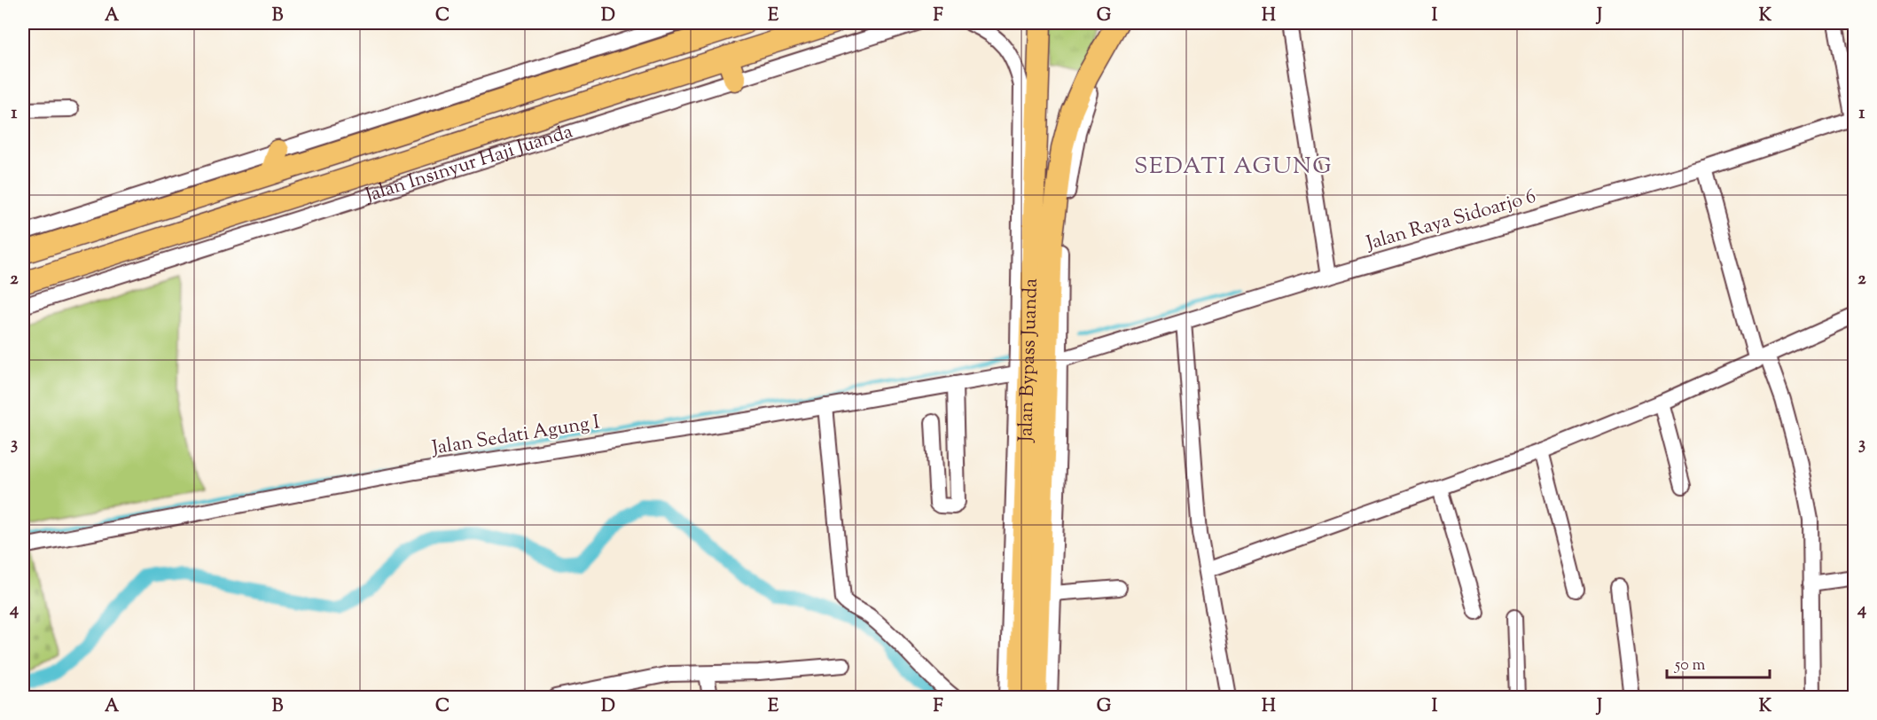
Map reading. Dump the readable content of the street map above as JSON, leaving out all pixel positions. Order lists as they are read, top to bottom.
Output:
{
  "streets": {
    "highway": ["Jalan Insinyur Haji Juanda", "Jalan Bypass Juanda"],
    "street": ["Jalan Raya Sidoarjo 6", "Jalan Sedati Agung I"]
  },
  "crossings": [
    ["Jalan Raya Sidoarjo 6", "Jalan Bypass Juanda"],
    ["Jalan Raya Sidoarjo 6", "Jalan Sedati Agung I"],
    ["Jalan Bypass Juanda", "Jalan Sedati Agung I"]
  ],
  "districts": ["SEDATI AGUNG"],
  "scale_bar": "50 m",
  "grid": {
    "columns": [
      "A",
      "B",
      "C",
      "D",
      "E",
      "F",
      "G",
      "H",
      "I",
      "J",
      "K"
    ],
    "rows": [
      "1",
      "2",
      "3",
      "4"
    ]
  }
}
